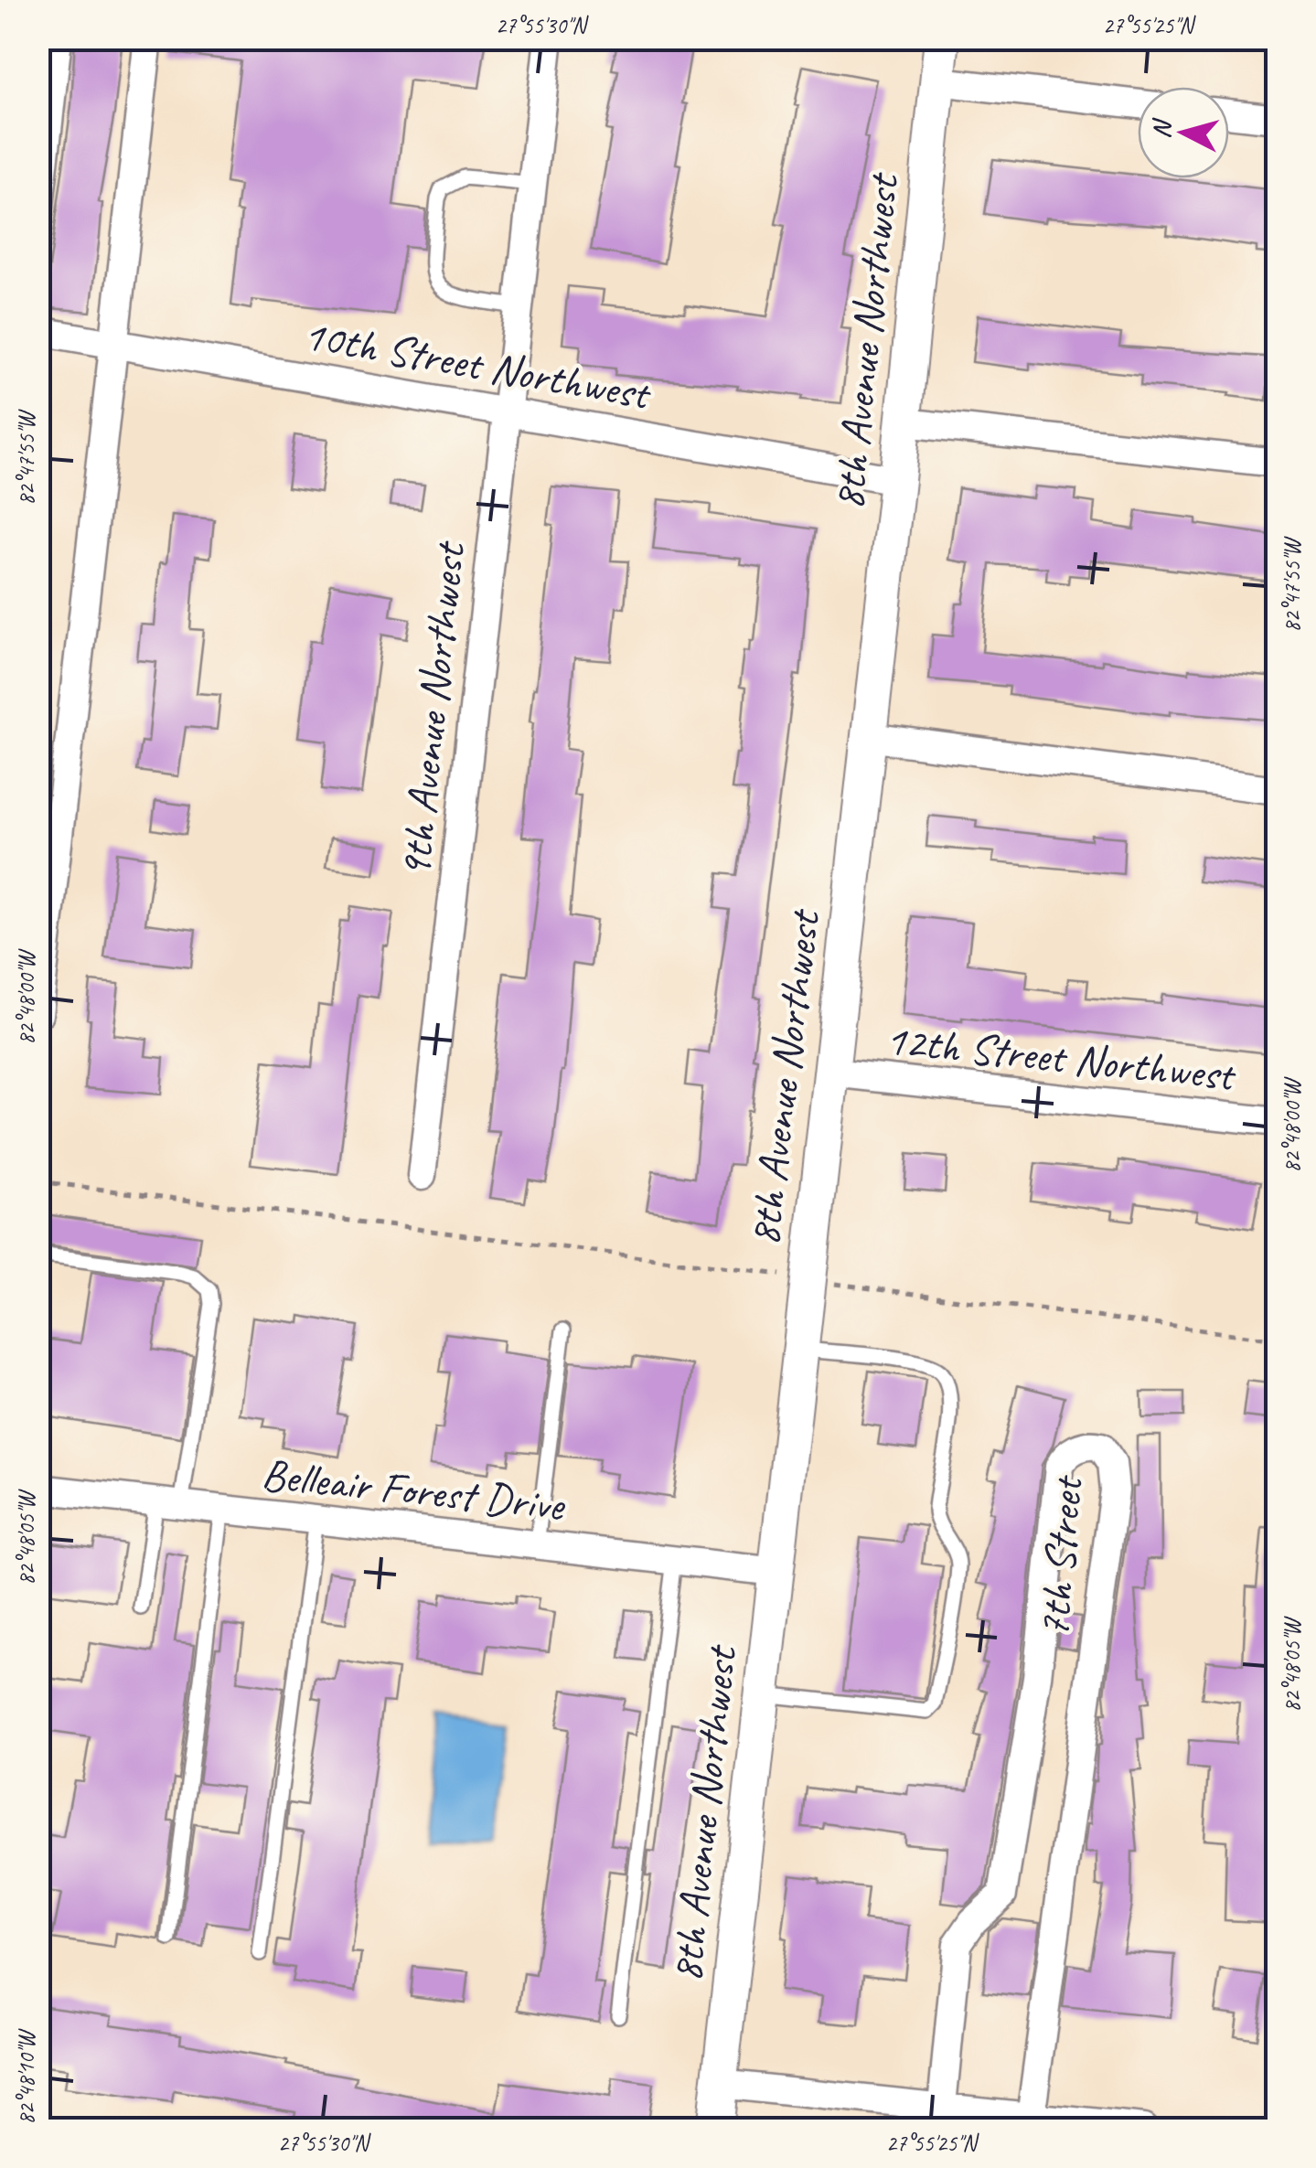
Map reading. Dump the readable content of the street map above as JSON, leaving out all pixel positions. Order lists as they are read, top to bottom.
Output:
{
  "streets": {
    "street": [
      "8th Avenue Northwest",
      "10th Street Northwest",
      "9th Avenue Northwest",
      "12th Street Northwest",
      "Belleair Forest Drive",
      "7th Street"
    ]
  },
  "crossings": [
    ["8th Avenue Northwest", "10th Street Northwest"],
    ["8th Avenue Northwest", "12th Street Northwest"],
    ["8th Avenue Northwest", "Belleair Forest Drive"],
    ["10th Street Northwest", "9th Avenue Northwest"]
  ],
  "north": "left",
  "coordinates": [
    "27°55'30\"N",
    "27°55'25\"N",
    "82°47'55\"W",
    "82°48'00\"W",
    "82°48'05\"W",
    "82°48'10\"W"
  ]
}
